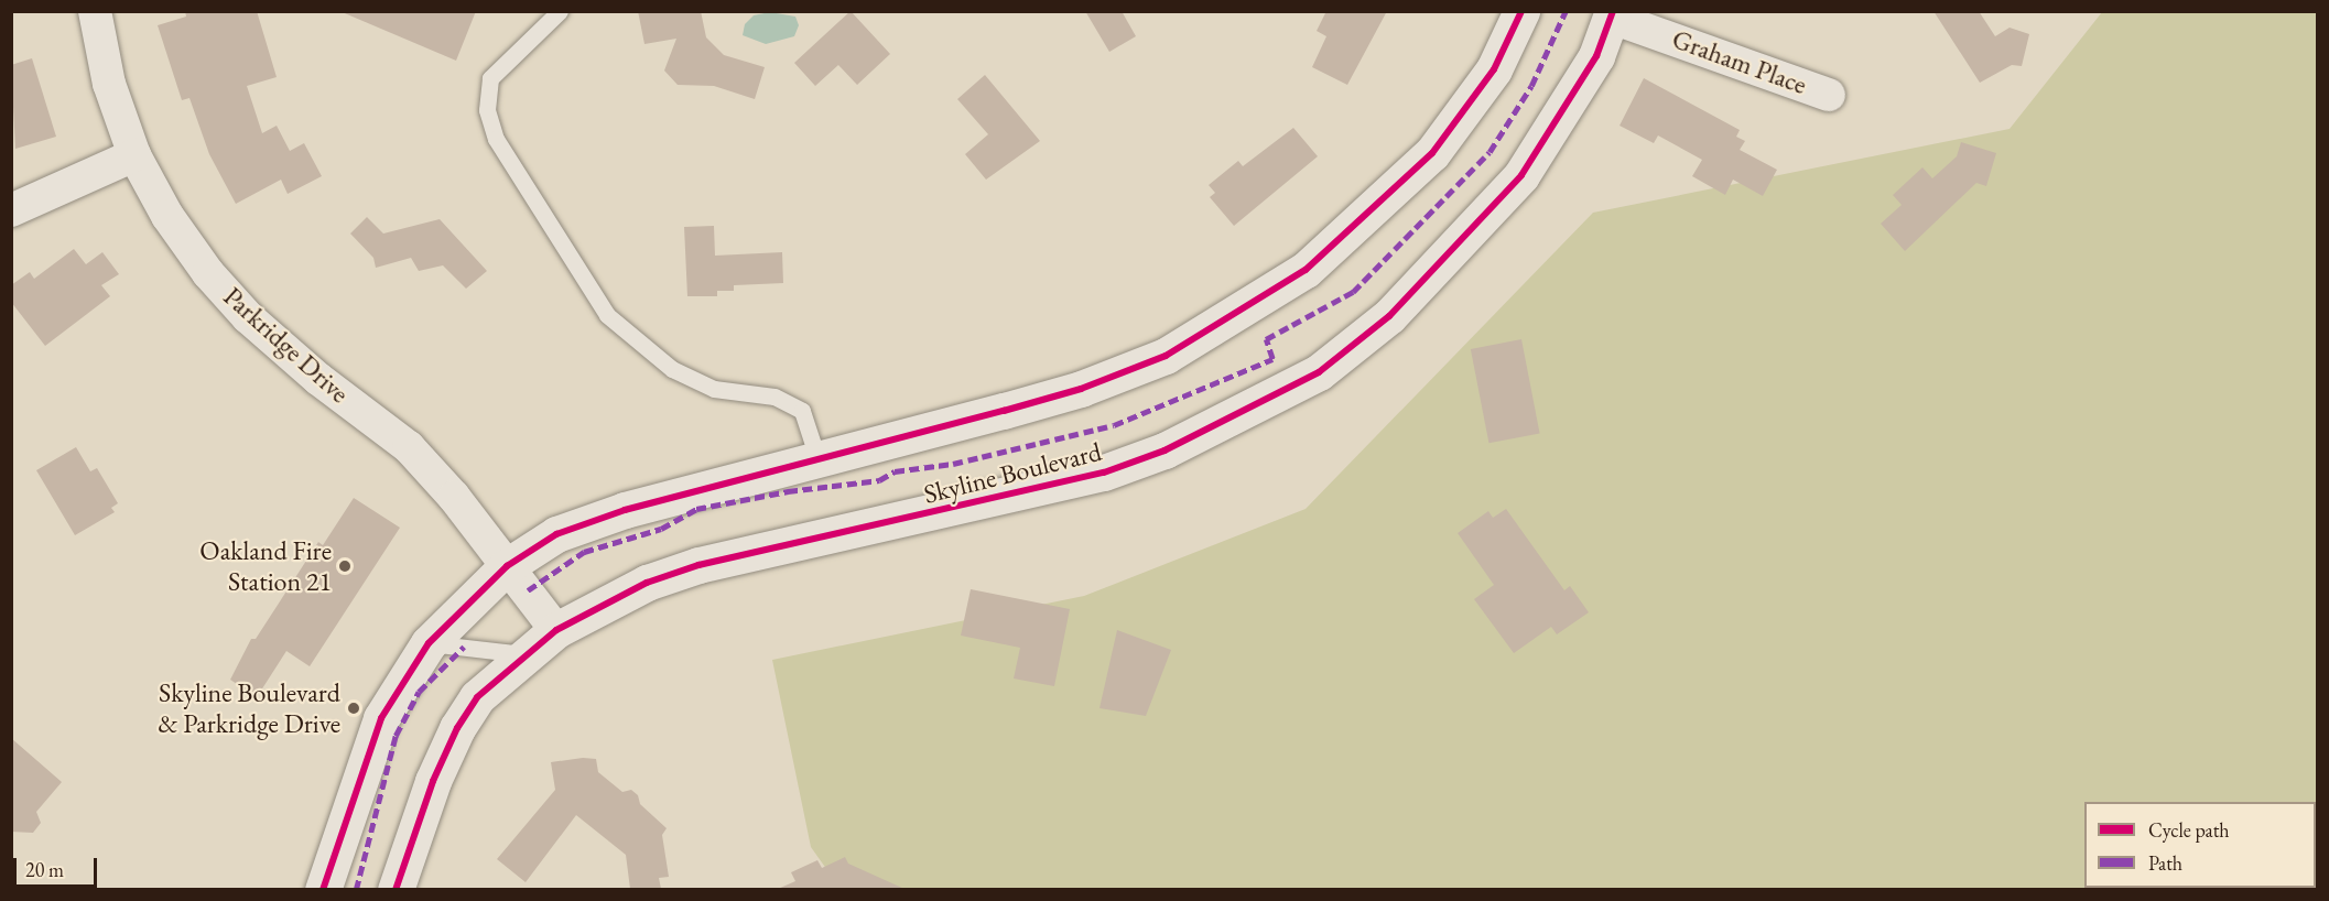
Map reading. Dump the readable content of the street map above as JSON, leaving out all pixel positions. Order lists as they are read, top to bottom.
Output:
{
  "streets": {
    "main road": ["Skyline Boulevard"],
    "street": ["Graham Place", "Parkridge Drive"]
  },
  "crossings": [
    ["Graham Place", "Skyline Boulevard"],
    ["Parkridge Drive", "Skyline Boulevard"]
  ],
  "places": ["Oakland Fire Station 21", "Skyline Boulevard & Parkridge Drive"],
  "legend": ["Cycle path", "Path"],
  "scale_bar": "20 m"
}
